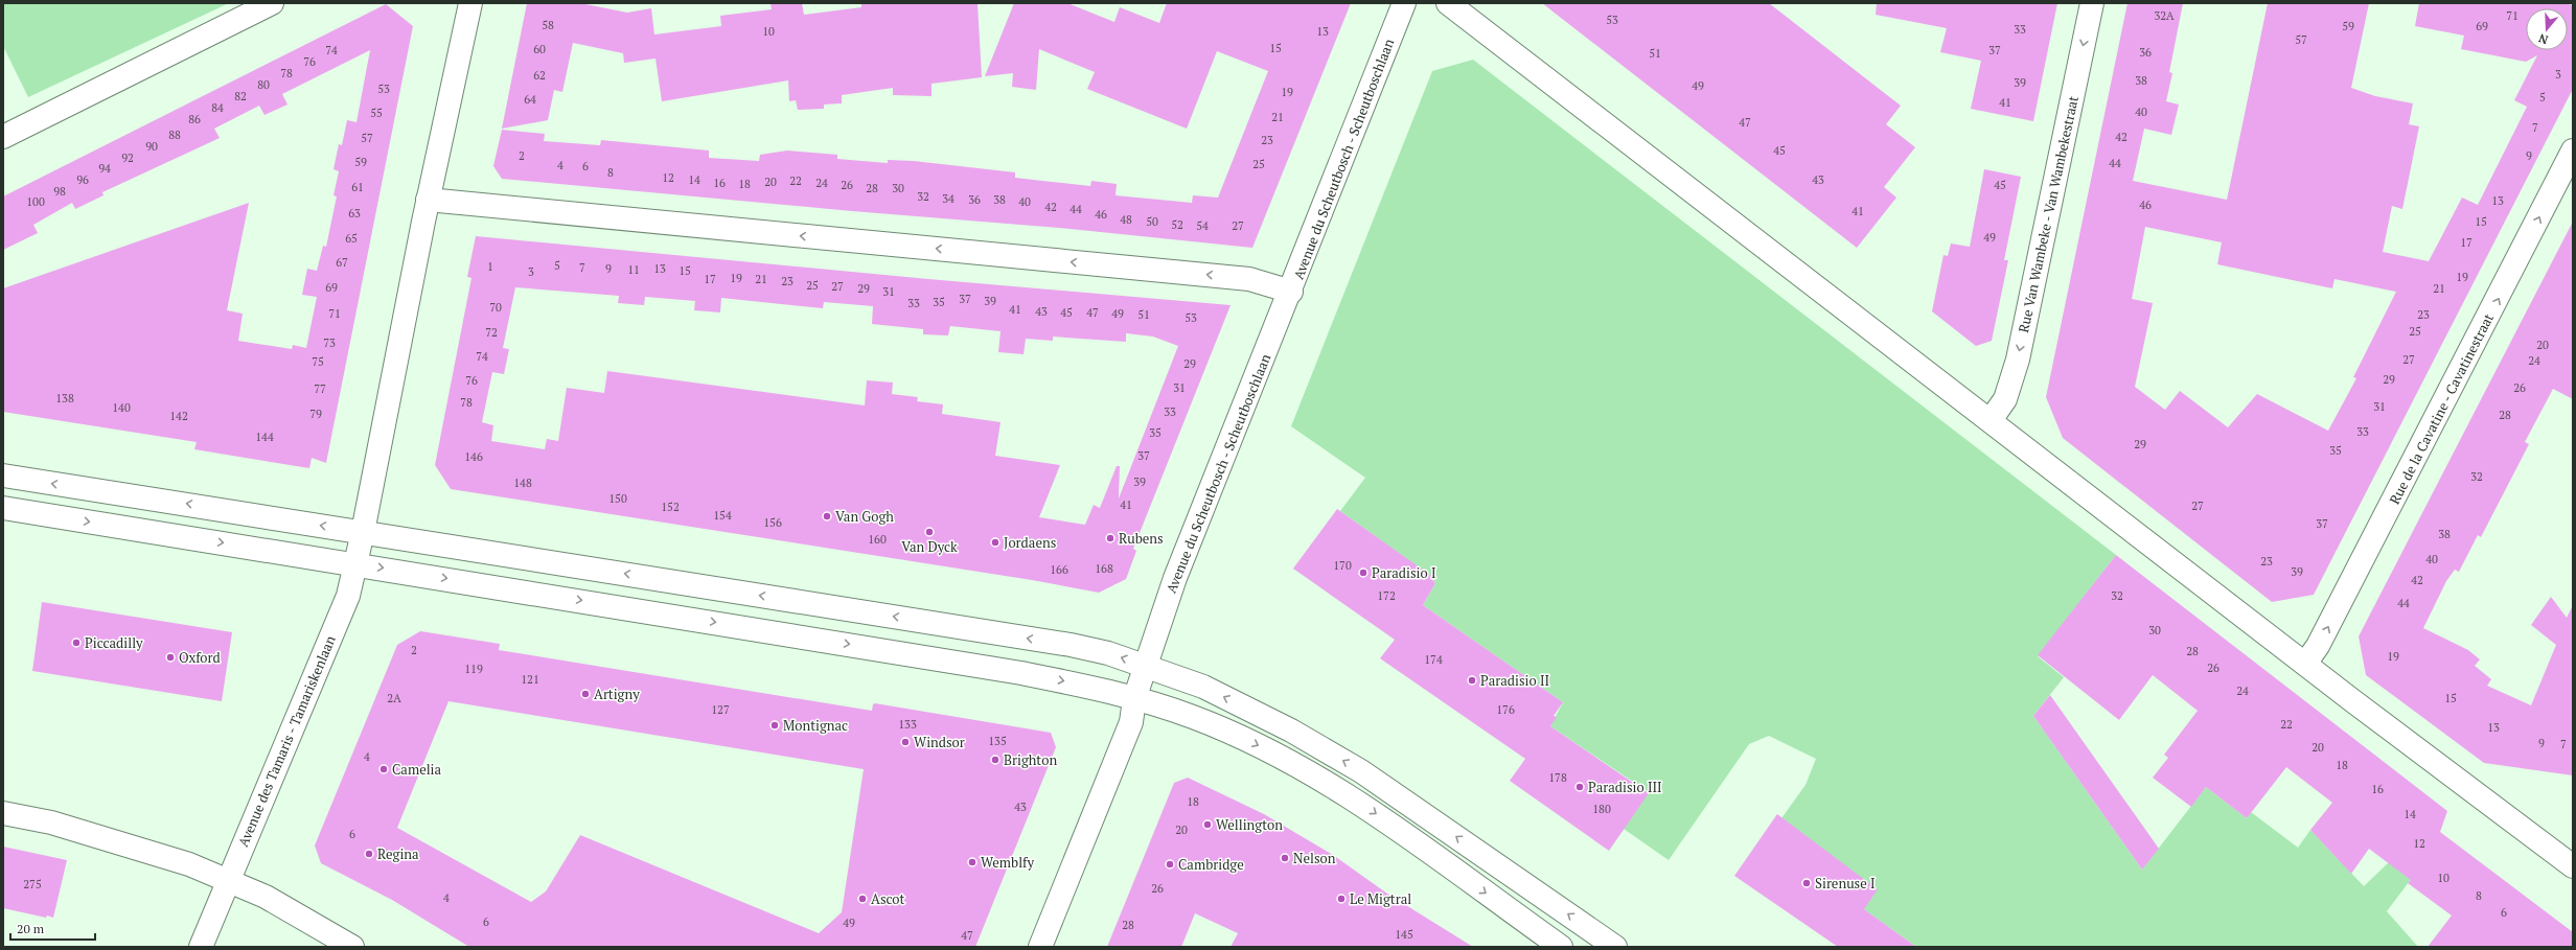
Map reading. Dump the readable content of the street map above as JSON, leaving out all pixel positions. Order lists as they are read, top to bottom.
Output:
{
  "streets": {
    "street": [
      "Avenue du Scheutbosch - Scheutboschlaan",
      "Rue Van Wambeke - Van Wambekestraat",
      "Rue de la Cavatine - Cavatinestraat",
      "Avenue des Tamaris - Tamariskenlaan"
    ]
  },
  "one_way": ["Rue Van Wambeke - Van Wambekestraat", "Rue de la Cavatine - Cavatinestraat"],
  "places": [
    "Van Gogh",
    "Van Dyck",
    "Rubens",
    "Jordaens",
    "Paradisio I",
    "Piccadilly",
    "Oxford",
    "Paradisio II",
    "Artigny",
    "Montignac",
    "Windsor",
    "Brighton",
    "Camelia",
    "Paradisio III",
    "Wellington",
    "Regina",
    "Nelson",
    "Wemblfy",
    "Cambridge",
    "Sirenuse I",
    "Ascot",
    "Le Migtral"
  ],
  "house_numbers": [
    "32A",
    "71",
    "53",
    "58",
    "59",
    "69",
    "33",
    "10",
    "13",
    "57",
    "15",
    "60",
    "74",
    "37",
    "36",
    "51",
    "76",
    "78",
    "3",
    "62",
    "38",
    "39",
    "80",
    "49",
    "53",
    "19",
    "82",
    "5",
    "64",
    "41",
    "84",
    "40",
    "55",
    "21",
    "86",
    "47",
    "7",
    "88",
    "42",
    "57",
    "23",
    "90",
    "45",
    "2",
    "9",
    "92",
    "59",
    "44",
    "25",
    "4",
    "6",
    "94",
    "8",
    "12",
    "96",
    "14",
    "43",
    "22",
    "20",
    "16",
    "24",
    "18",
    "26",
    "45",
    "61",
    "28",
    "30",
    "98",
    "32",
    "34",
    "36",
    "38",
    "13",
    "100",
    "40",
    "46",
    "42",
    "44",
    "41",
    "63",
    "46",
    "48",
    "50",
    "15",
    "52",
    "54",
    "27",
    "49",
    "65",
    "17",
    "67",
    "5",
    "1",
    "7",
    "9",
    "13",
    "11",
    "15",
    "3",
    "19",
    "19",
    "17",
    "21",
    "23",
    "25",
    "27",
    "69",
    "29",
    "21",
    "31",
    "37",
    "39",
    "35",
    "33",
    "70",
    "41",
    "43",
    "45",
    "47",
    "71",
    "49",
    "51",
    "23",
    "53",
    "25",
    "72",
    "73",
    "20",
    "74",
    "27",
    "24",
    "75",
    "29",
    "29",
    "76",
    "31",
    "26",
    "77",
    "138",
    "78",
    "31",
    "140",
    "33",
    "79",
    "28",
    "142",
    "33",
    "35",
    "144",
    "29",
    "35",
    "37",
    "146",
    "32",
    "39",
    "148",
    "150",
    "41",
    "27",
    "152",
    "154",
    "156",
    "37",
    "38",
    "160",
    "40",
    "23",
    "170",
    "168",
    "166",
    "39",
    "42",
    "172",
    "32",
    "44",
    "30",
    "2",
    "28",
    "19",
    "174",
    "26",
    "119",
    "121",
    "24",
    "2A",
    "15",
    "127",
    "176",
    "133",
    "22",
    "13",
    "135",
    "9",
    "7",
    "20",
    "4",
    "18",
    "178",
    "16",
    "18",
    "43",
    "180",
    "14",
    "20",
    "6",
    "12",
    "10",
    "275",
    "26",
    "8",
    "4",
    "6",
    "6",
    "49",
    "28",
    "145",
    "47"
  ],
  "scale_bar": "20 m",
  "north": "bottom"
}
